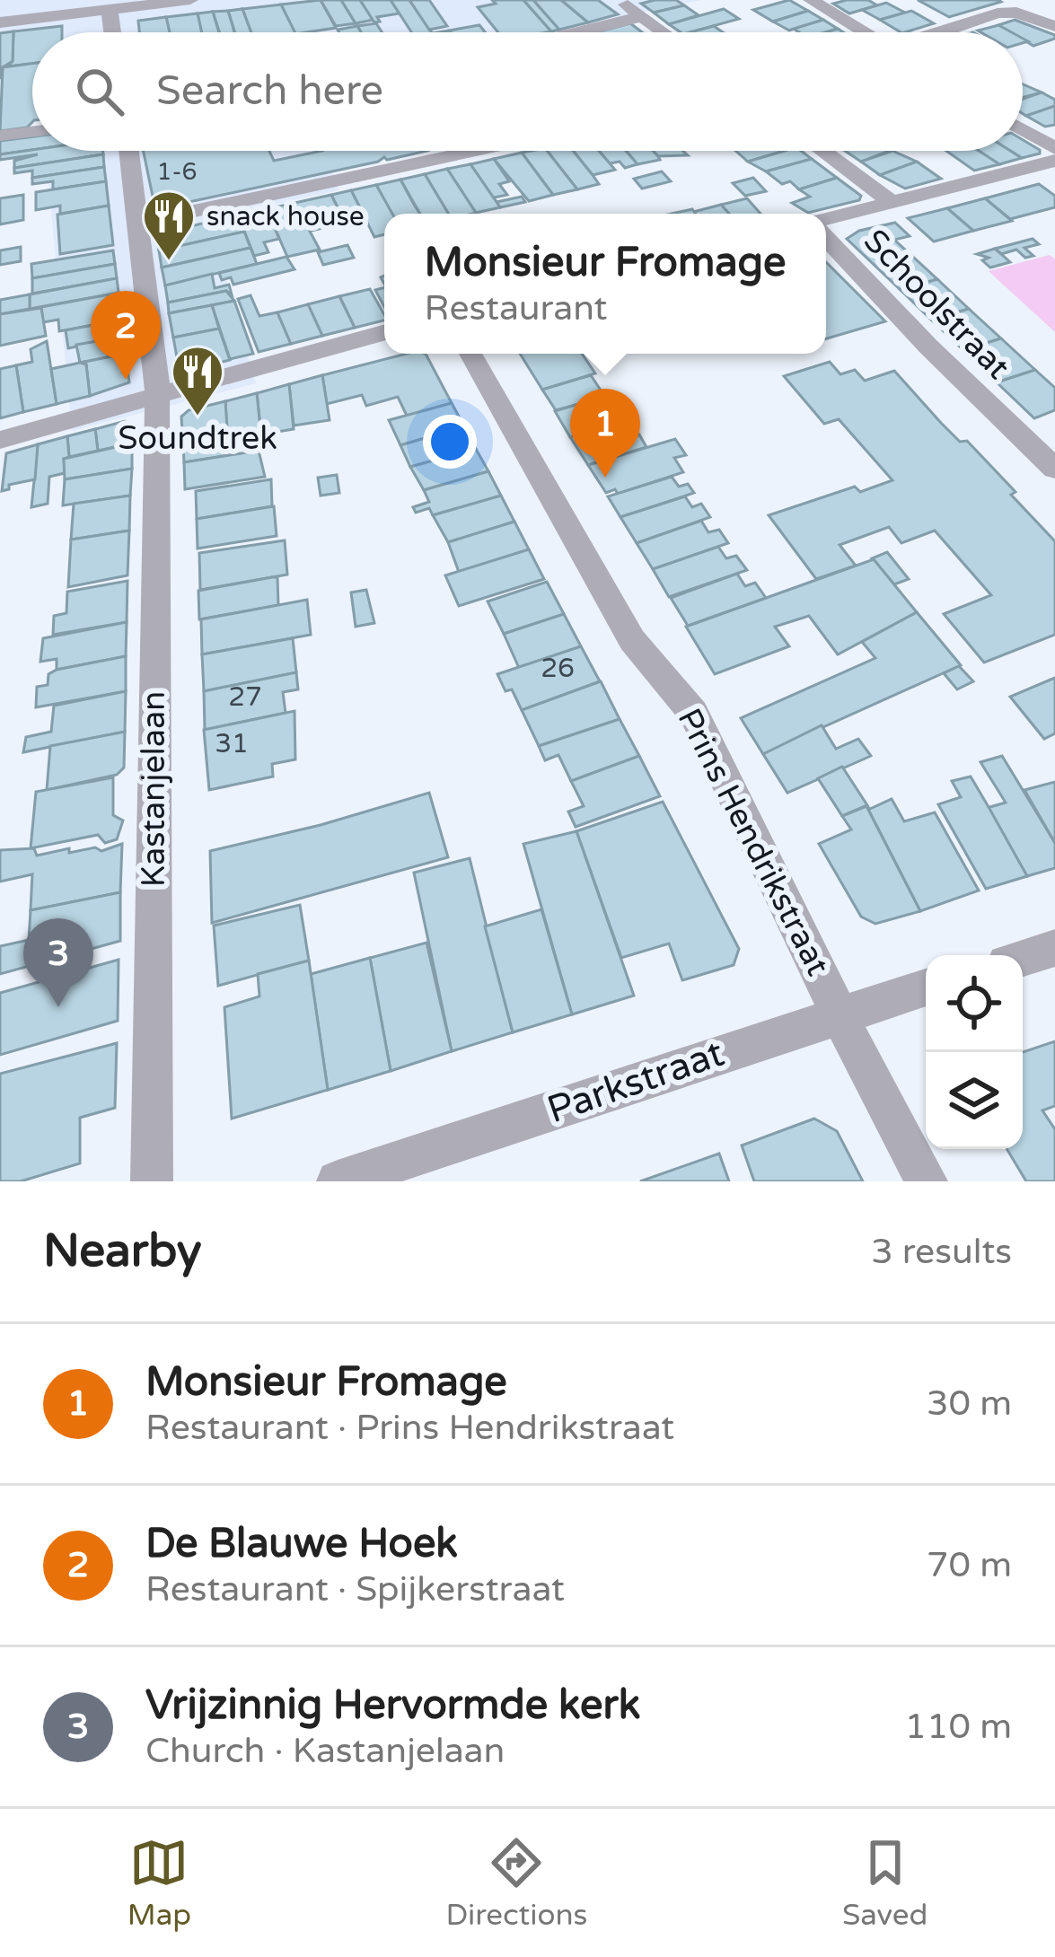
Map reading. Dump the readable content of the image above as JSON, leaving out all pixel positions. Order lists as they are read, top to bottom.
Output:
{
  "streets": {
    "street": [
      "Schoolstraat",
      "Kastanjelaan",
      "Prins Hendrikstraat",
      "Parkstraat"
    ]
  },
  "crossings": [
    ["Prins Hendrikstraat", "Parkstraat"]
  ],
  "places": {
    "restaurant": ["snack house", "Soundtrek"]
  },
  "house_numbers": [
    "1-6",
    "26",
    "27",
    "31"
  ],
  "page": {
    "search": "Search here",
    "popup": ["Monsieur Fromage", "Restaurant"],
    "pins": ["2", "1", "3"],
    "heading": ["Nearby", "3 results"],
    "list": [
      {
        "mark": "1",
        "name": "Monsieur Fromage",
        "note": "Restaurant · Prins Hendrikstraat",
        "value": "30 m"
      },
      {
        "mark": "2",
        "name": "De Blauwe Hoek",
        "note": "Restaurant · Spijkerstraat",
        "value": "70 m"
      },
      {
        "mark": "3",
        "name": "Vrijzinnig Hervormde kerk",
        "note": "Church · Kastanjelaan",
        "value": "110 m"
      }
    ],
    "nav": ["Map", "Directions", "Saved"]
  }
}
